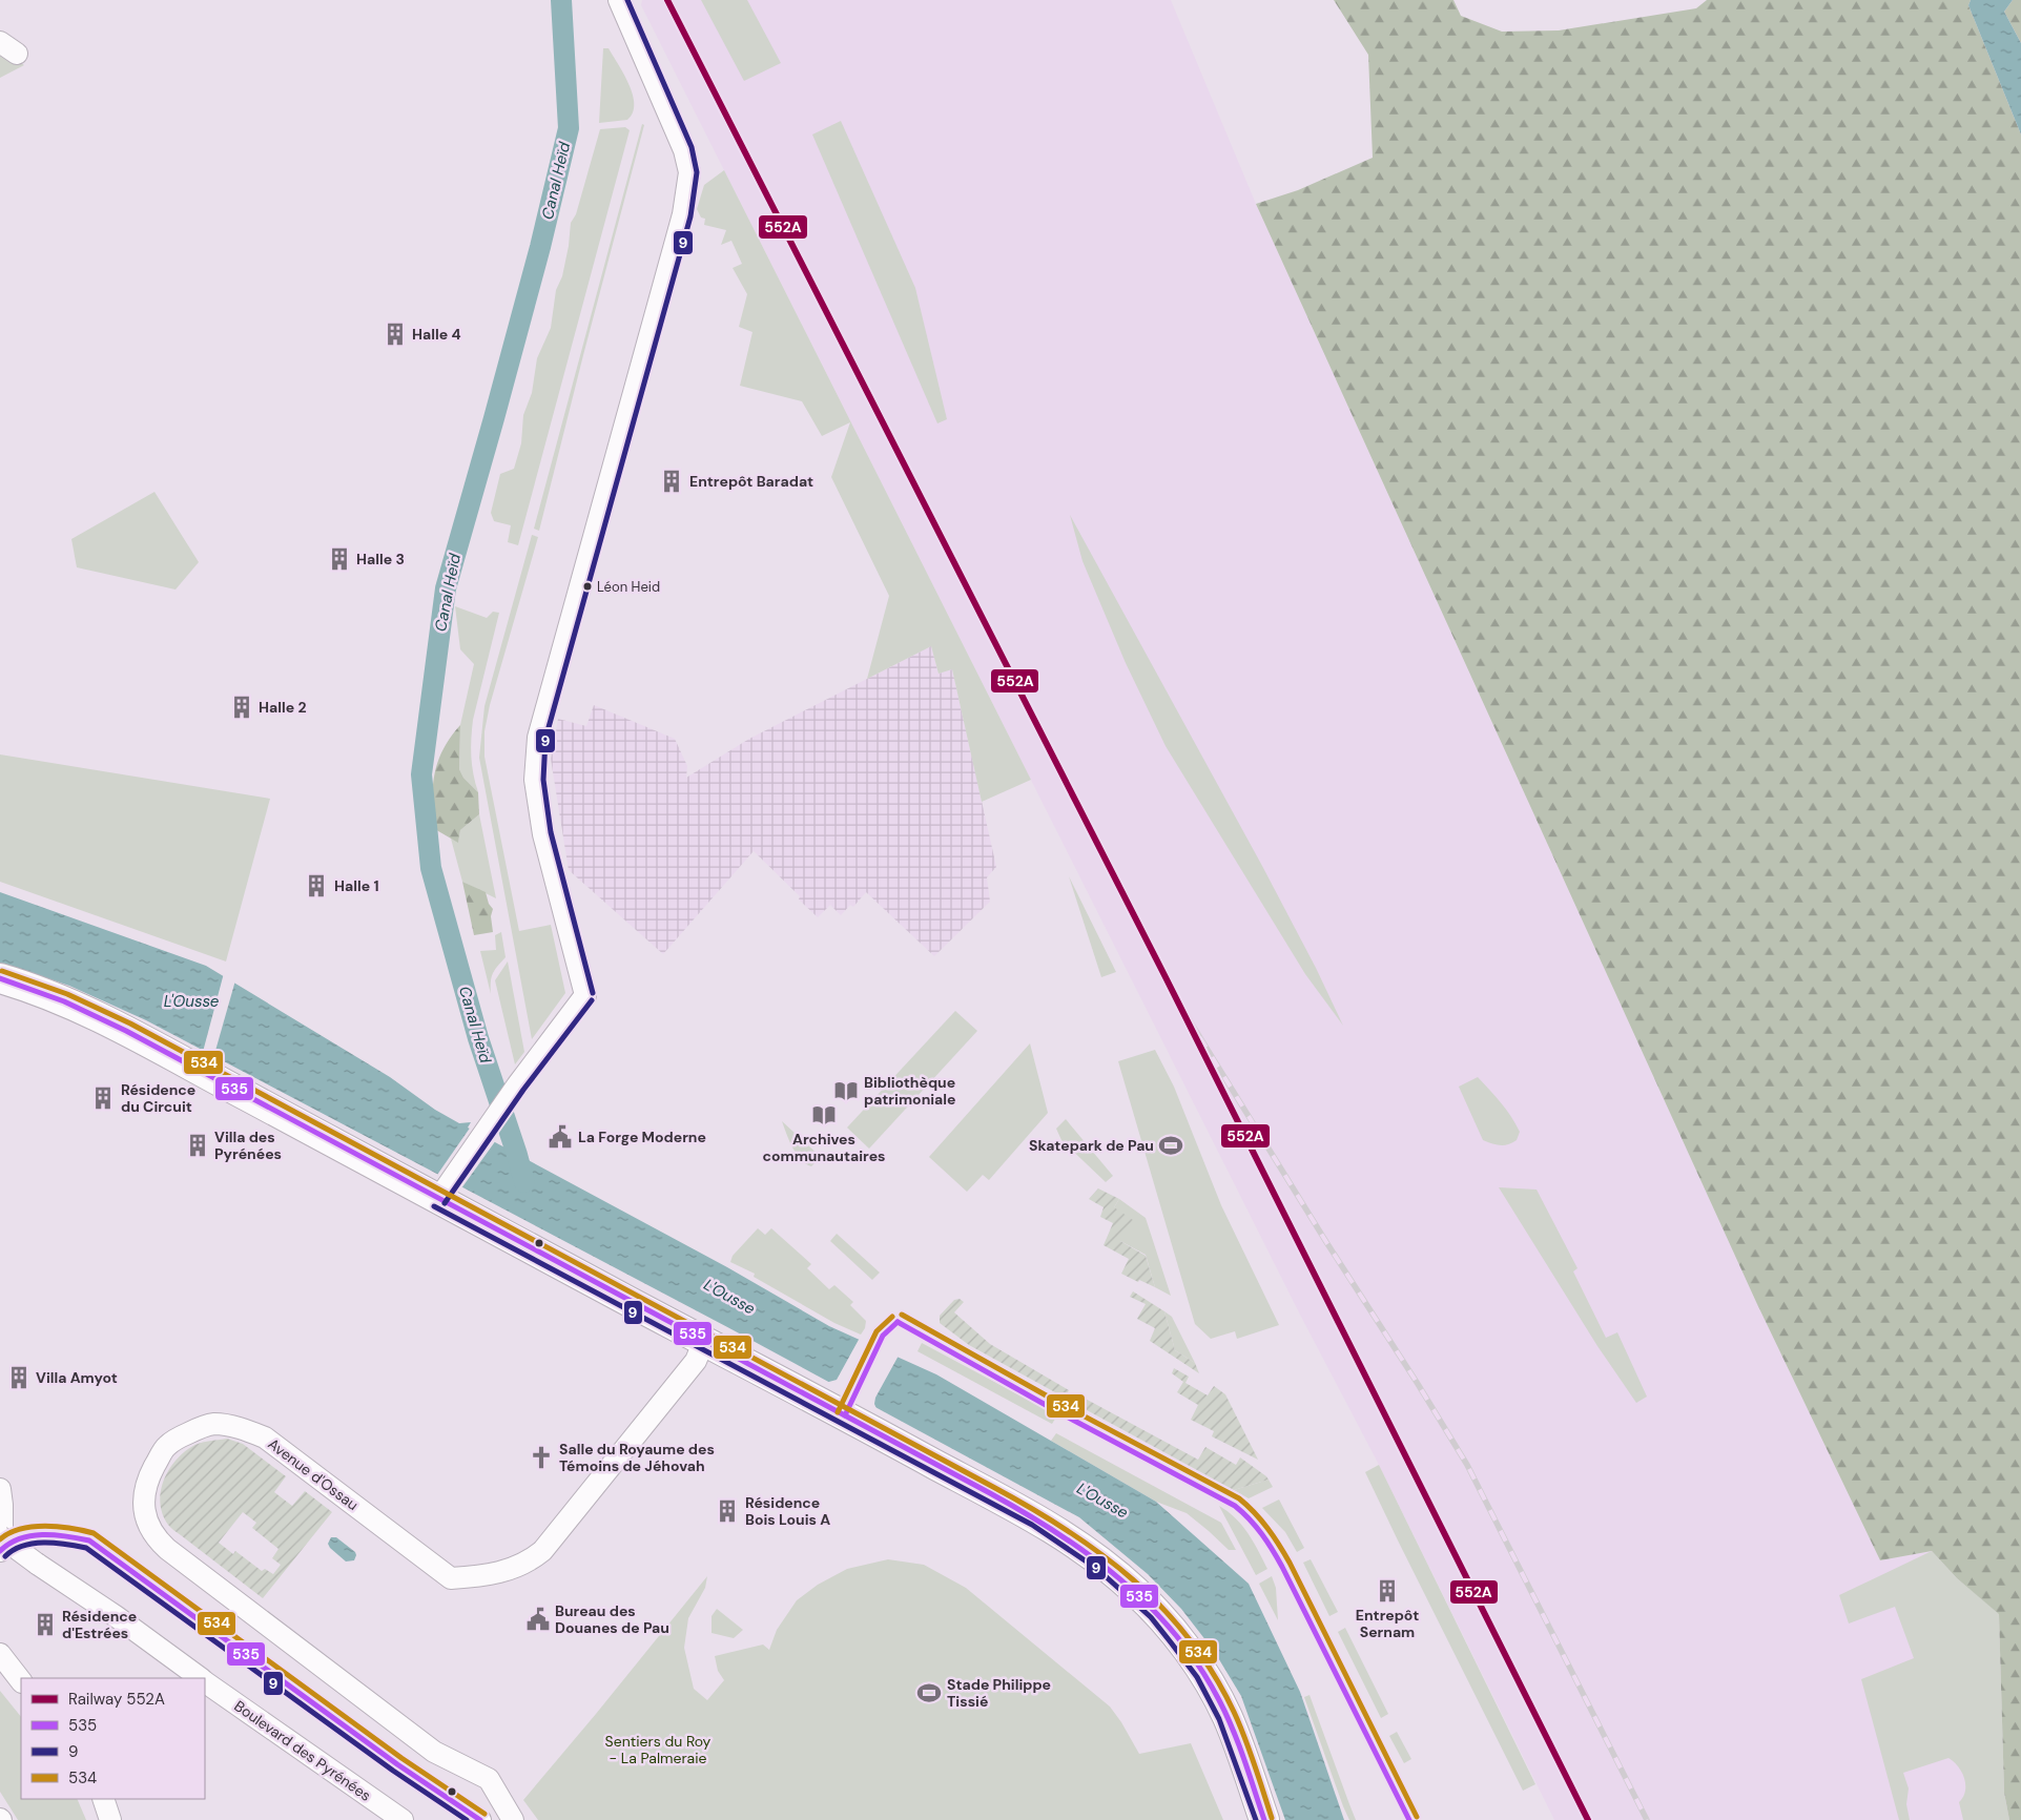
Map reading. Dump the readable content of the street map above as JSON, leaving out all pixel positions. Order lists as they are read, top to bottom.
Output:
{
  "streets": {
    "street": ["Avenue d'Ossau", "Boulevard des Pyrénées"]
  },
  "water": ["Canal Heïd", "L'Ousse"],
  "parks": ["Sentiers du Roy - La Palmeraie"],
  "places": {
    "building": [
      "Halle 4",
      "Entrepôt Baradat",
      "Halle 3",
      "Halle 2",
      "Halle 1",
      "Résidence du Circuit",
      "Villa des Pyrénées",
      "Villa Amyot",
      "Résidence Bois Louis A",
      "Entrepôt Sernam",
      "Résidence d'Estrées"
    ],
    "other": ["Léon Heid"],
    "library": ["Bibliothèque patrimoniale", "Archives communautaires"],
    "public building": ["La Forge Moderne", "Bureau des Douanes de Pau"],
    "sports": ["Skatepark de Pau", "Stade Philippe Tissié"],
    "church": ["Salle du Royaume des Témoins de Jéhovah"]
  },
  "lines": [
    "rail line 552A",
    "transit line 9",
    "transit line 534",
    "transit line 535"
  ],
  "legend": [
    "Railway 552A",
    "535",
    "9",
    "534"
  ]
}
